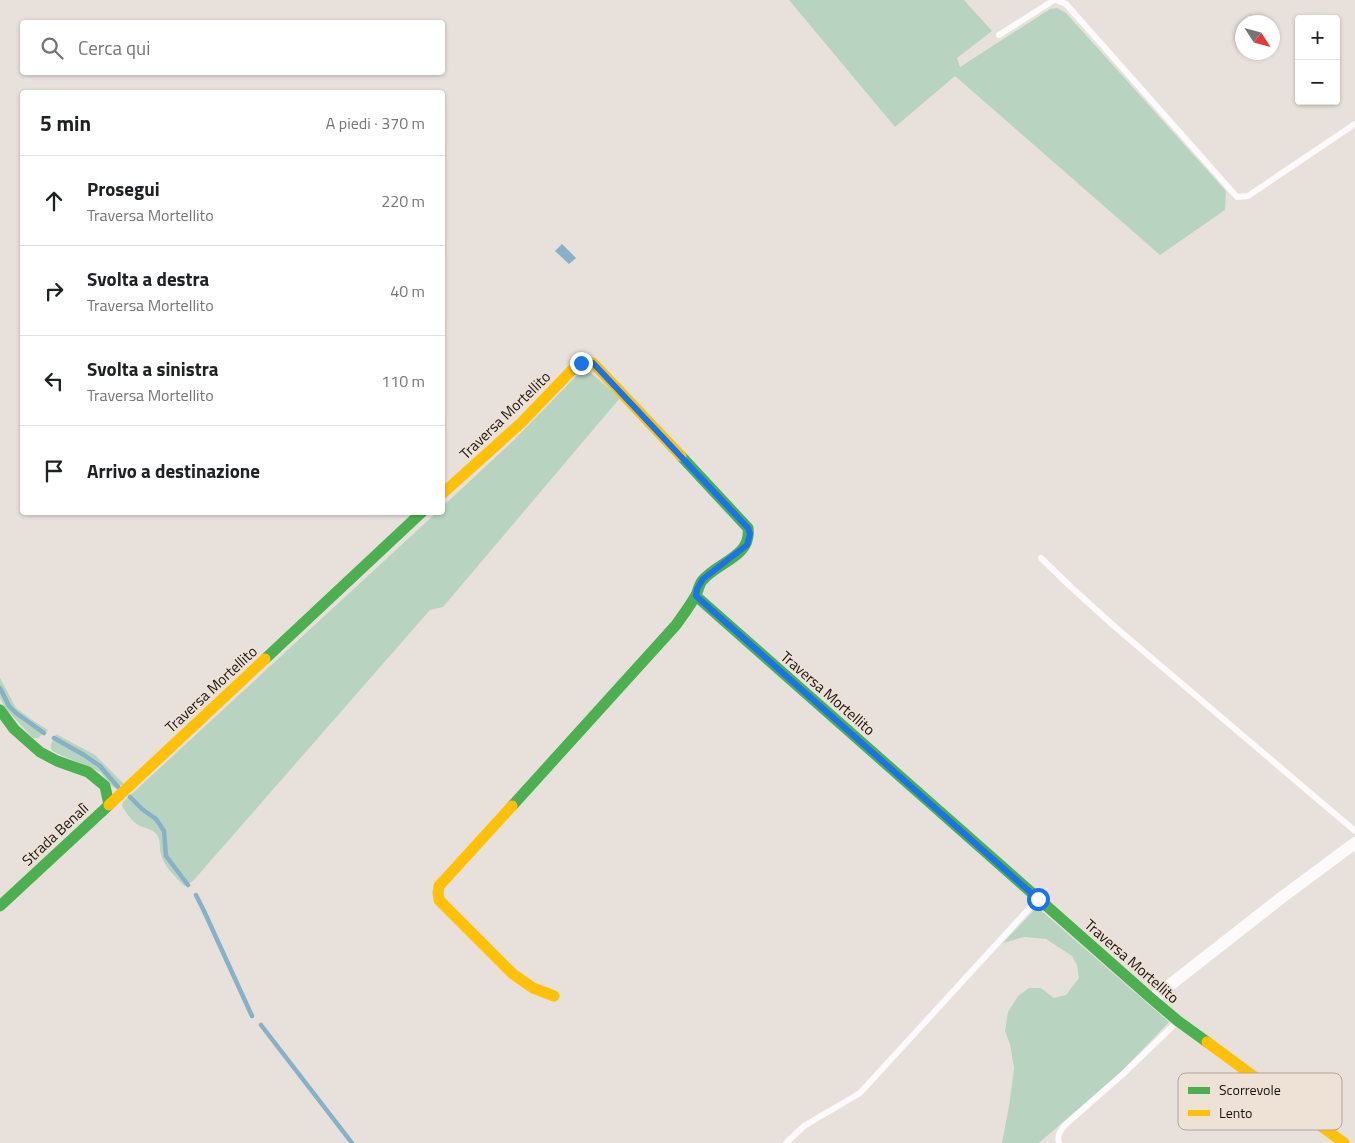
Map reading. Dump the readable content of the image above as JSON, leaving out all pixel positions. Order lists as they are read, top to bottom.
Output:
{
  "streets": {
    "street": ["Traversa Mortellito", "Strada Benalì"]
  },
  "crossings": [
    ["Traversa Mortellito", "Strada Benalì"]
  ],
  "legend": ["Scorrevole", "Lento"],
  "north": "bottom right",
  "page": {
    "map_buttons": ["+", "−"],
    "search": "Cerca qui",
    "heading": ["5 min", "A piedi · 370 m"],
    "list": [
      ["Prosegui", "Traversa Mortellito", "220 m"],
      ["Svolta a destra", "Traversa Mortellito", "40 m"],
      ["Svolta a sinistra", "Traversa Mortellito", "110 m"],
      "Arrivo a destinazione"
    ]
  }
}
